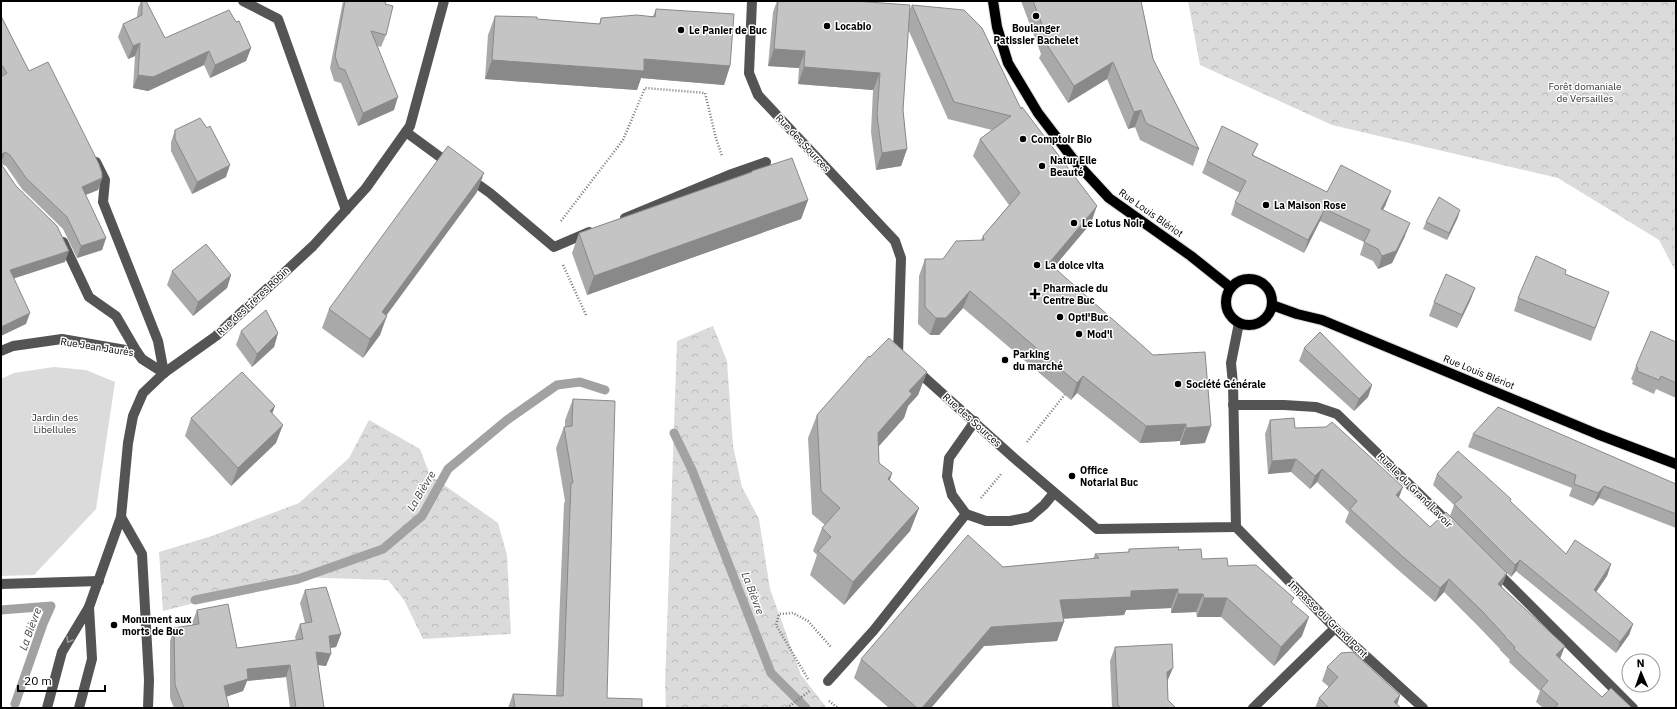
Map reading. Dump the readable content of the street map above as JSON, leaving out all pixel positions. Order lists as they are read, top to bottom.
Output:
{
  "streets": {
    "main road": ["Rue Louis Blériot"],
    "street": [
      "Rue des Sources",
      "Rue des Frères Robin",
      "Rue Jean Jaurès",
      "Ruelle du Grand Lavoir",
      "Impasse du Grand Pont"
    ]
  },
  "crossings": [
    ["Rue des Sources", "Impasse du Grand Pont"],
    ["Rue des Frères Robin", "Rue Jean Jaurès"]
  ],
  "water": ["La Bièvre"],
  "parks": ["Forêt domaniale de Versailles", "Jardin des Libellules"],
  "places": {
    "other": [
      "Boulanger Patissier Bachelet",
      "Locabio",
      "Le Panier de Buc",
      "Comptoir Bio",
      "Natur Elle Beauté",
      "La Maison Rose",
      "Le Lotus Noir",
      "La dolce vita",
      "Opti'Buc",
      "Mod'l",
      "Parking du marché",
      "Société Générale",
      "Office Notarial Buc",
      "Monument aux morts de Buc"
    ],
    "health": ["Pharmacie du Centre Buc"]
  },
  "scale_bar": "20 m",
  "north": "top"
}
